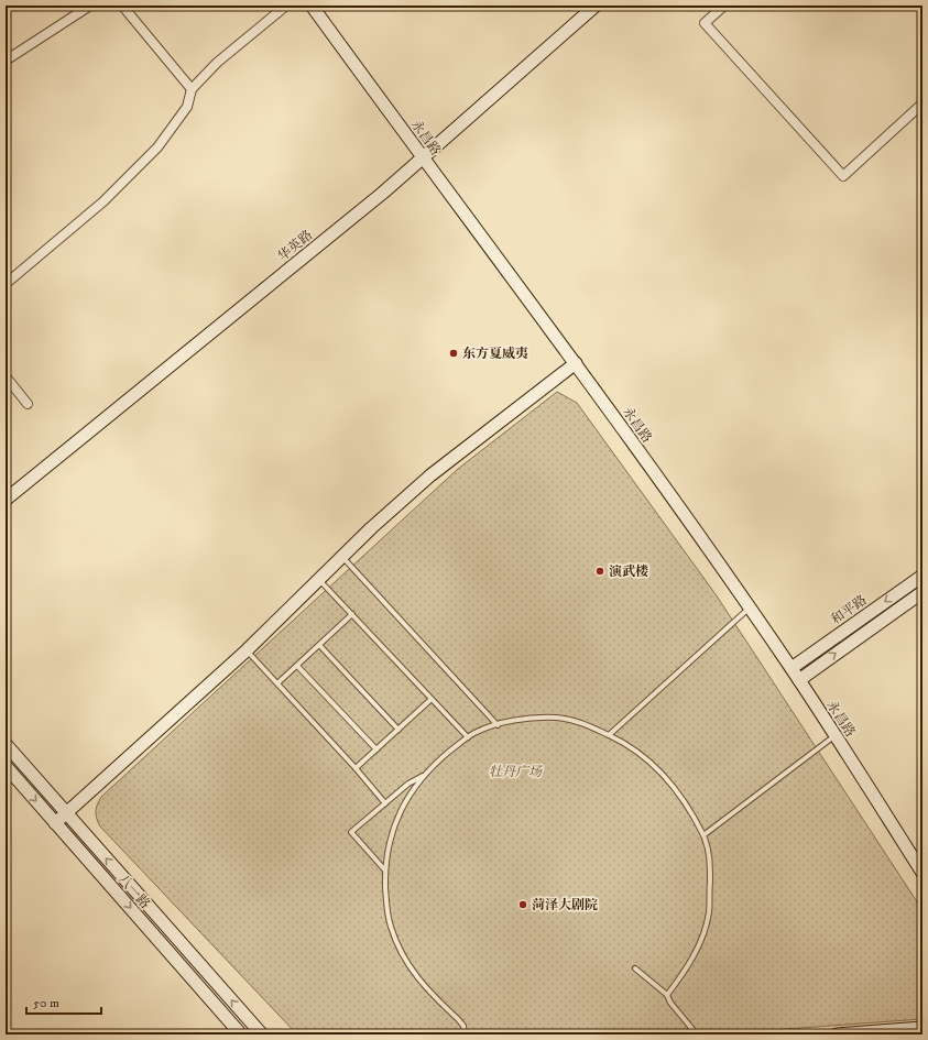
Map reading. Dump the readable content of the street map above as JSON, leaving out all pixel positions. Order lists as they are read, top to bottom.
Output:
{
  "streets": {
    "main road": [
      "永昌路",
      "华英路",
      "和平路",
      "八一路"
    ]
  },
  "crossings": [
    ["永昌路", "华英路"],
    ["永昌路", "和平路"]
  ],
  "parks": ["牡丹广场"],
  "places": ["东方夏威夷", "演武楼", "菏泽大剧院"],
  "scale_bar": "50 m"
}
